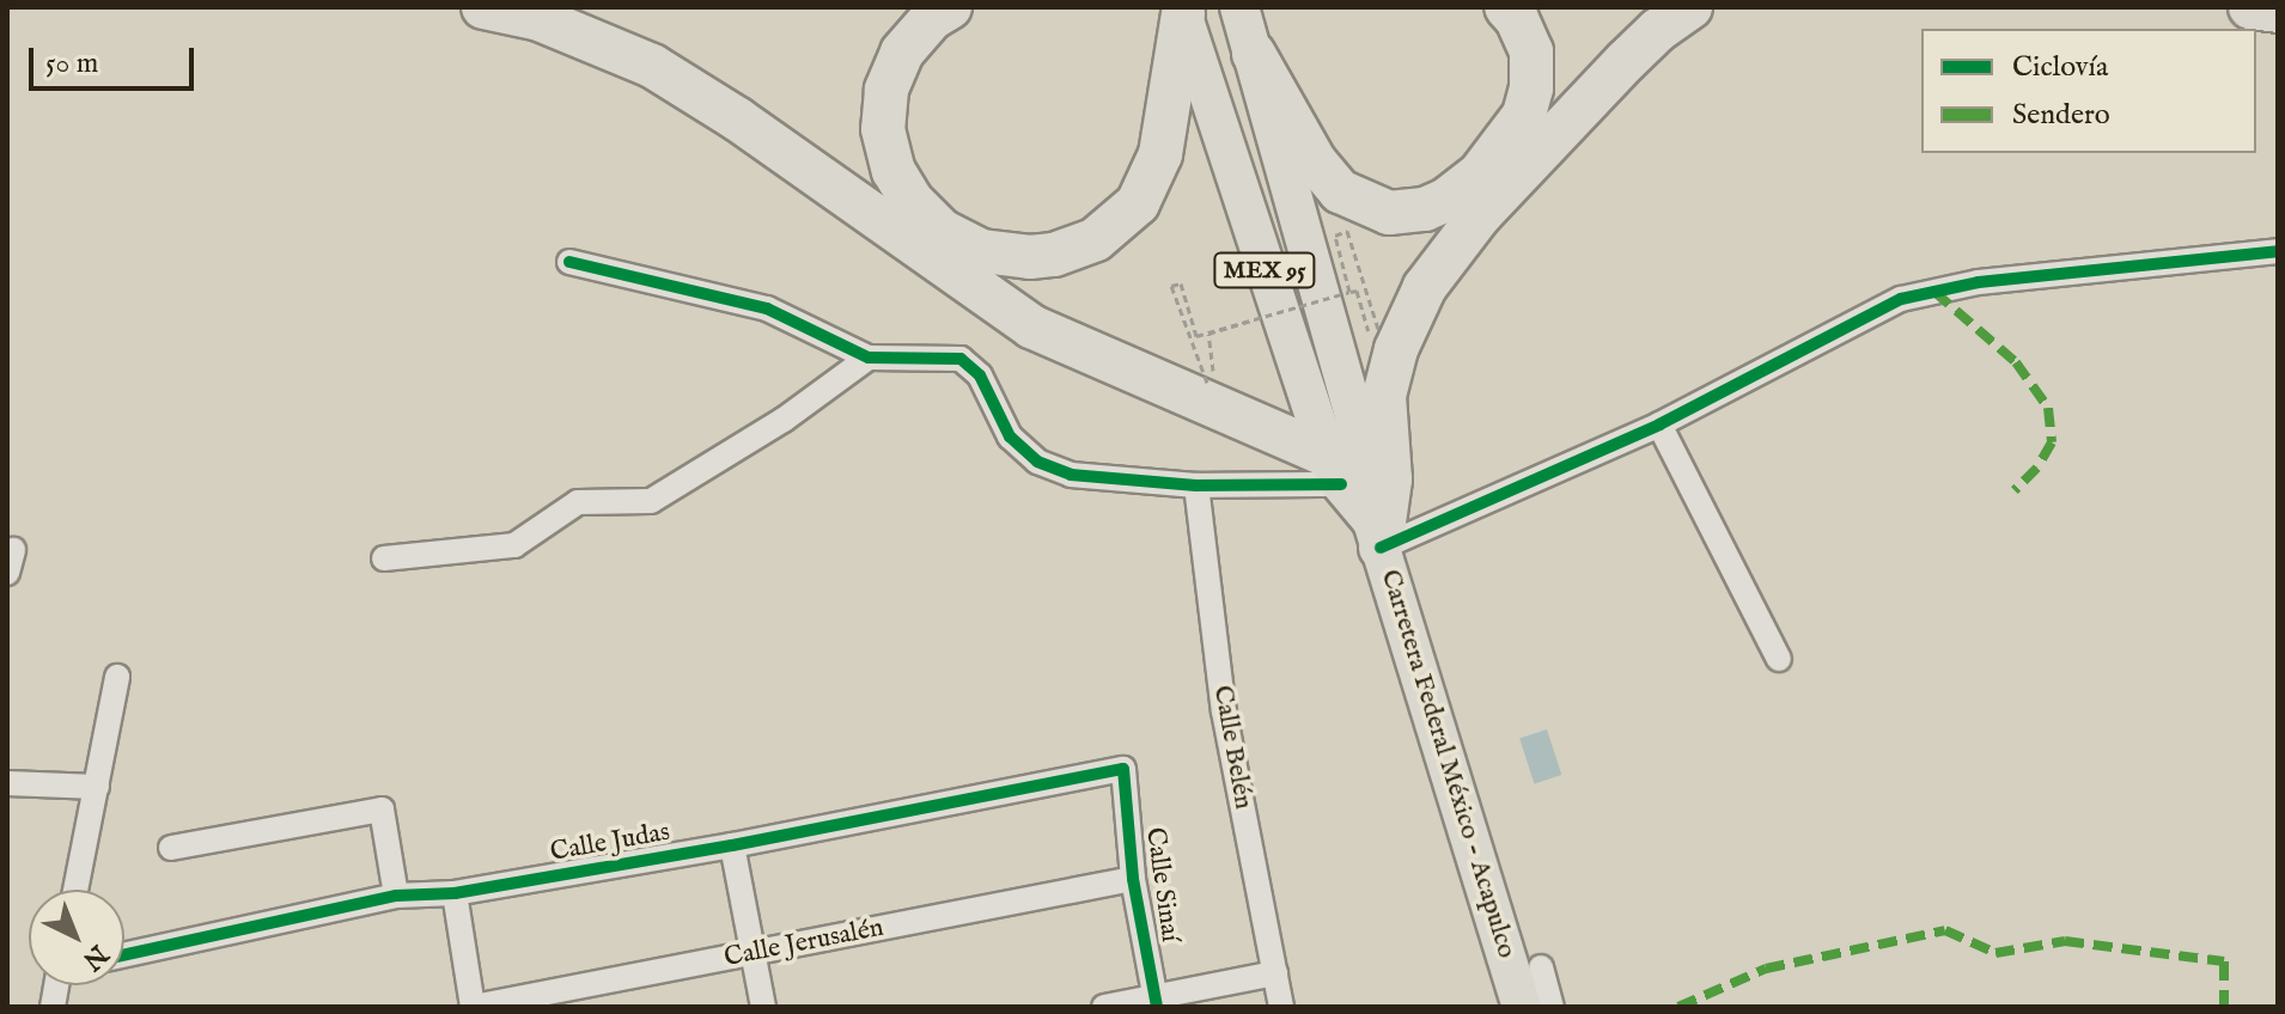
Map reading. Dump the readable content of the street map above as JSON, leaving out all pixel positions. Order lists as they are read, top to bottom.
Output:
{
  "streets": {
    "main road": ["MEX 95", "Carretera Federal México - Acapulco"],
    "street": [
      "Calle Belén",
      "Calle Judas",
      "Calle Sinaí",
      "Calle Jerusalén"
    ]
  },
  "crossings": [
    ["MEX 95", "Carretera Federal México - Acapulco"],
    ["Calle Judas", "Calle Sinaí"],
    ["Calle Sinaí", "Calle Jerusalén"]
  ],
  "legend": ["Ciclovía", "Sendero"],
  "scale_bar": "50 m",
  "north": "bottom right"
}
